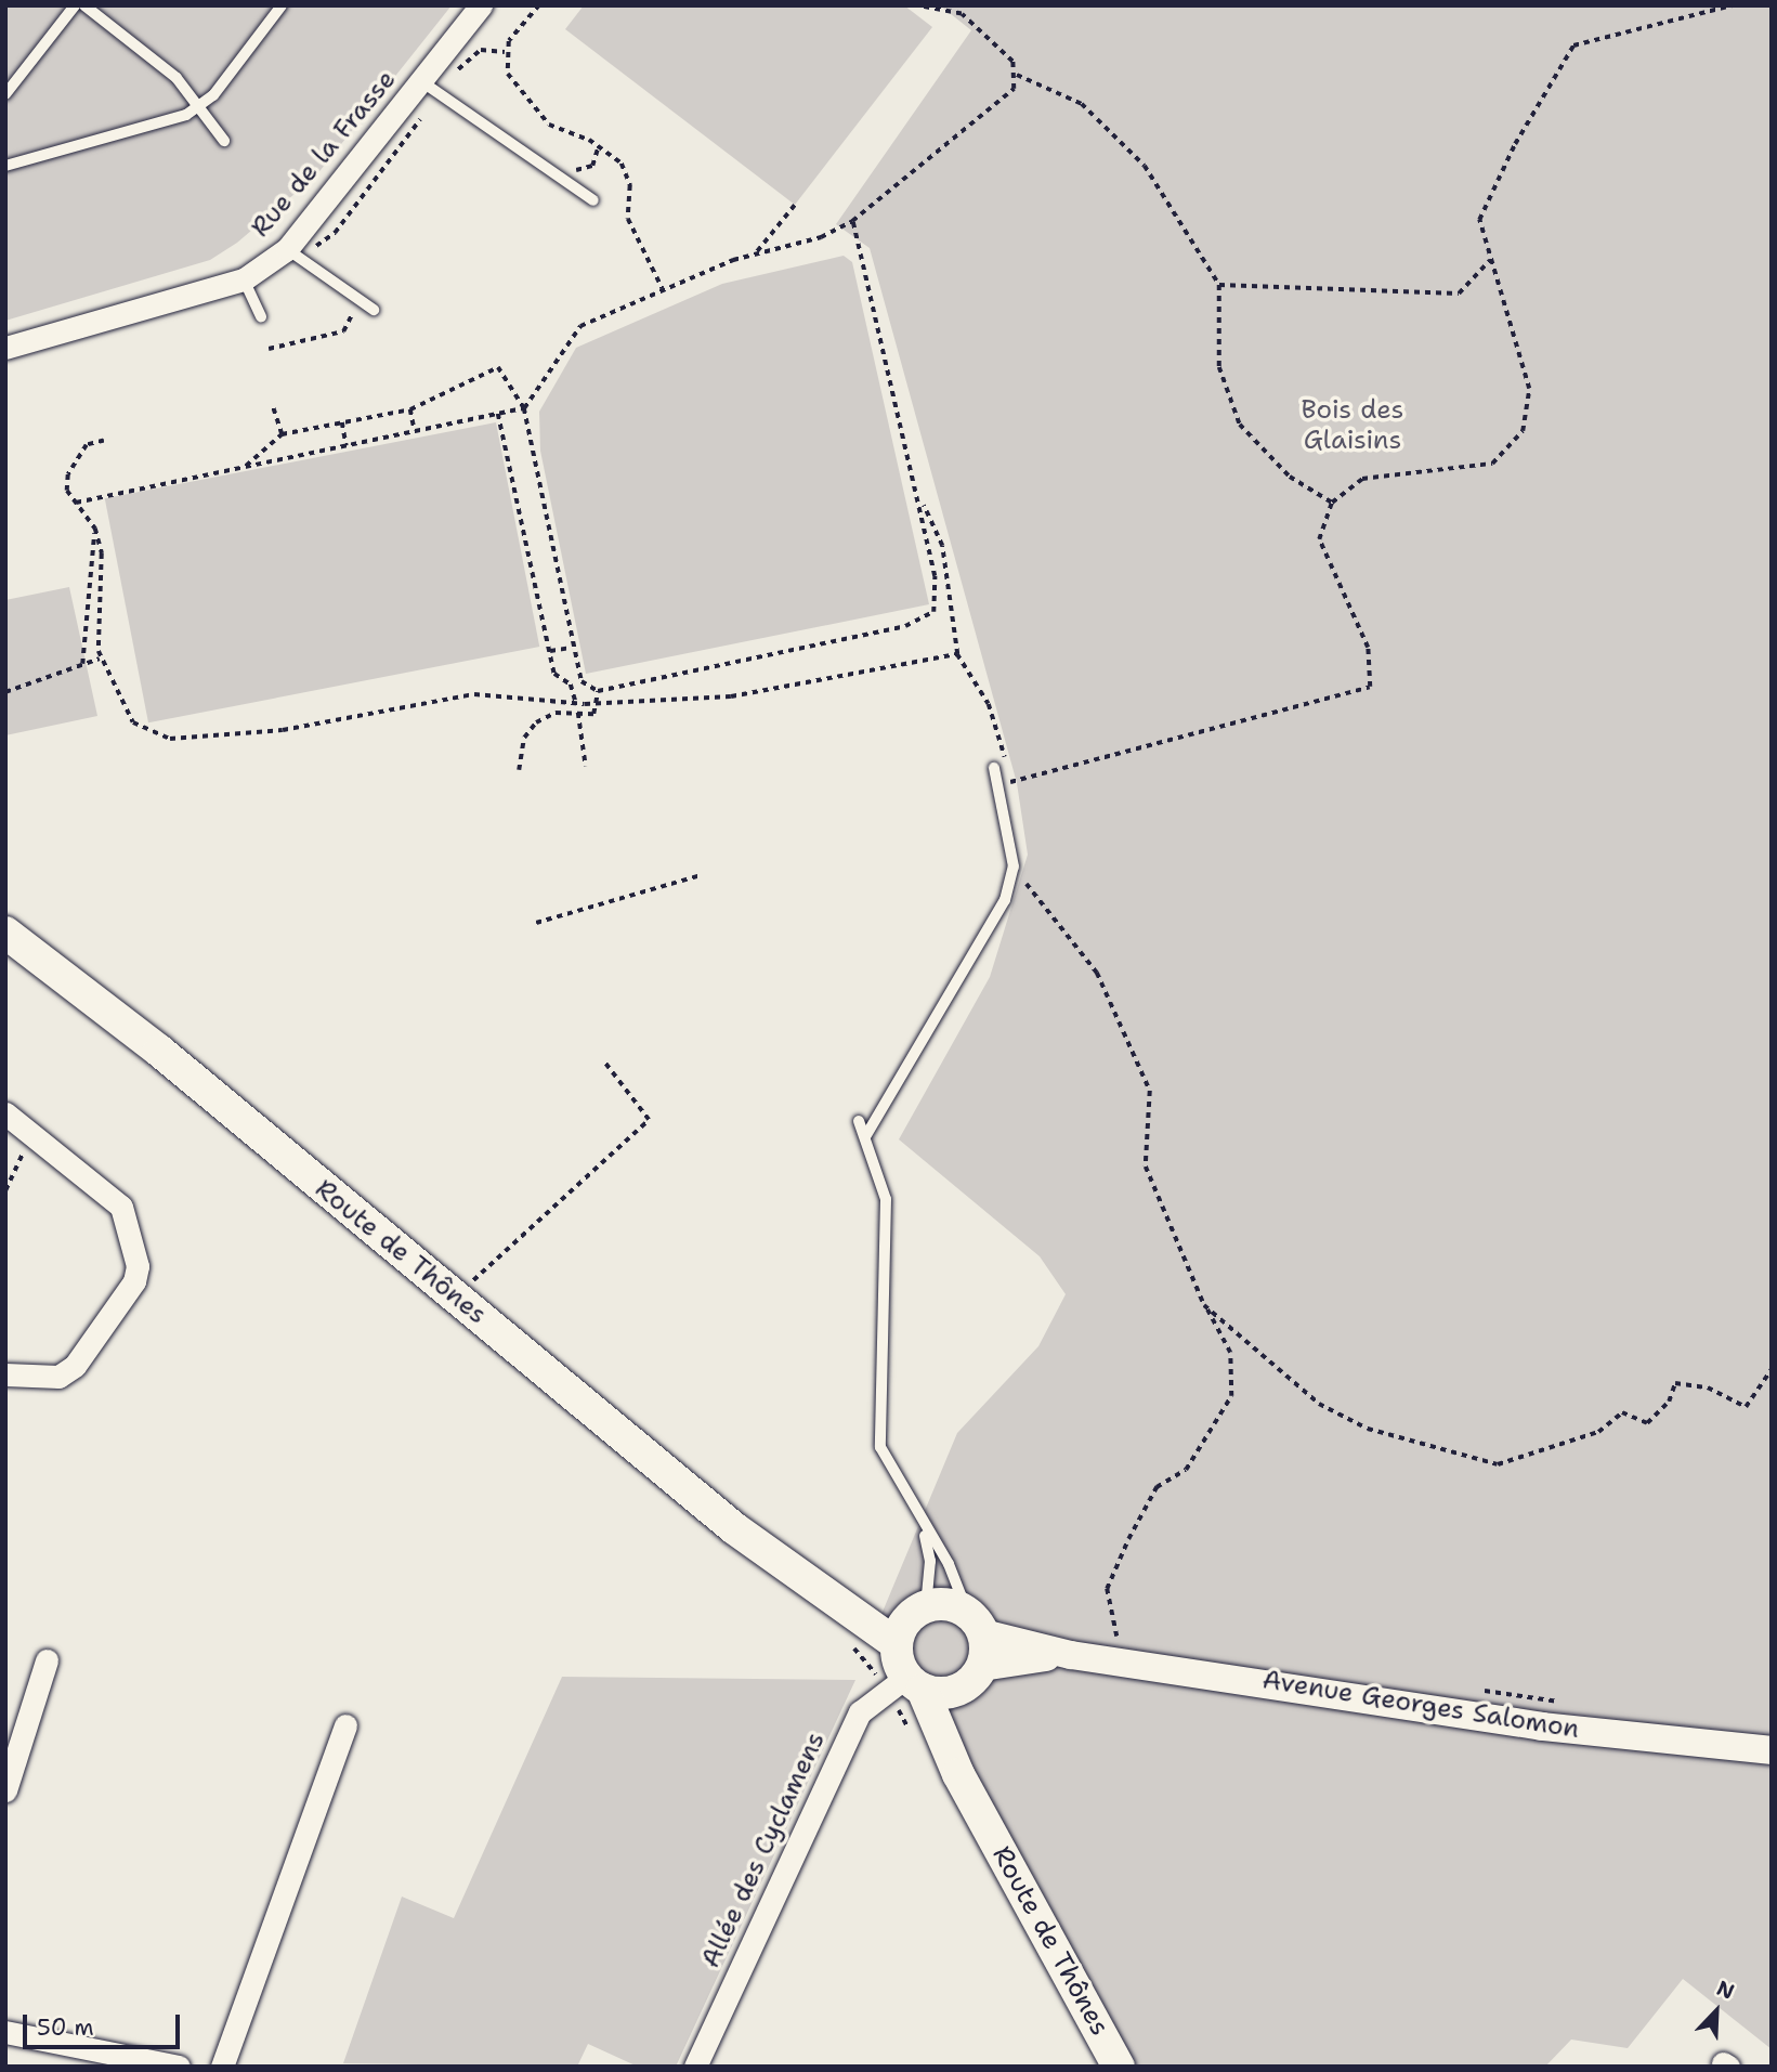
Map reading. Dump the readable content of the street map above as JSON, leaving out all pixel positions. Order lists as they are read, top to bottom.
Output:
{
  "streets": {
    "main road": ["Route de Thônes"],
    "street": ["Rue de la Frasse", "Avenue Georges Salomon", "Allée des Cyclamens"]
  },
  "crossings": [
    ["Route de Thônes", "Avenue Georges Salomon"],
    ["Route de Thônes", "Allée des Cyclamens"],
    ["Avenue Georges Salomon", "Allée des Cyclamens"]
  ],
  "parks": ["Bois des Glaisins"],
  "scale_bar": "50 m",
  "north": "top right"
}
